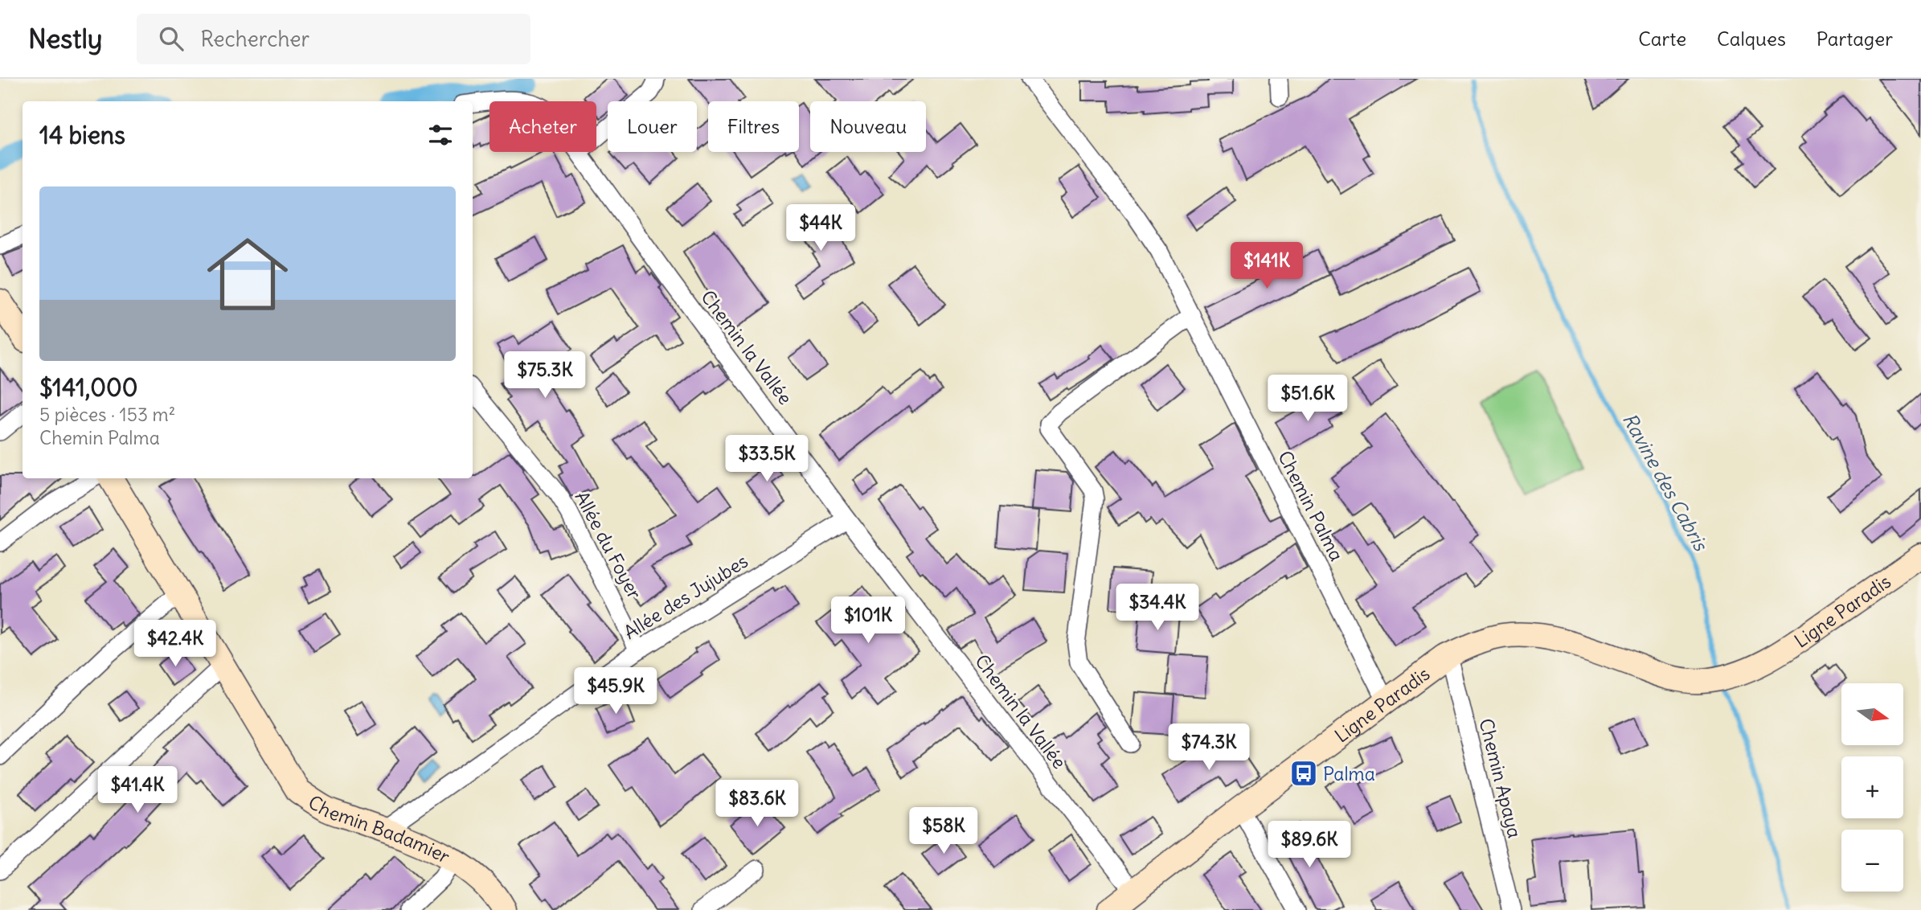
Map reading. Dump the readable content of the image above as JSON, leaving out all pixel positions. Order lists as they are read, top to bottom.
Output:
{
  "streets": {
    "main road": ["Ligne Paradis", "Chemin Badamier"],
    "street": [
      "Chemin la Vallée",
      "Chemin Palma",
      "Allée du Foyer",
      "Allée des Jujubes",
      "Chemin Apaya"
    ]
  },
  "crossings": [
    ["Chemin la Vallée", "Allée des Jujubes"],
    ["Chemin la Vallée", "Ligne Paradis"],
    ["Chemin Palma", "Ligne Paradis"],
    ["Allée du Foyer", "Allée des Jujubes"],
    ["Allée des Jujubes", "Chemin Badamier"],
    ["Ligne Paradis", "Chemin Apaya"]
  ],
  "water": ["Ravine des Cabris"],
  "places": {
    "bus stop": ["Palma"]
  },
  "north": "right",
  "page": {
    "header": "Nestly",
    "search": "Rechercher",
    "nav": ["Carte", "Calques", "Partager"],
    "chip": [
      "Acheter",
      "Louer",
      "Filtres",
      "Nouveau"
    ],
    "heading": "14 biens",
    "list": [
      {
        "name": "$141,000",
        "note": "5 pièces · 153 m² · Chemin Palma"
      }
    ],
    "price": [
      "$44K",
      "$141K",
      "$75.3K",
      "$51.6K",
      "$33.5K",
      "$34.4K",
      "$101K",
      "$42.4K",
      "$45.9K",
      "$74.3K",
      "$41.4K",
      "$83.6K",
      "$58K",
      "$89.6K"
    ],
    "map_buttons": ["+", "−"]
  }
}
